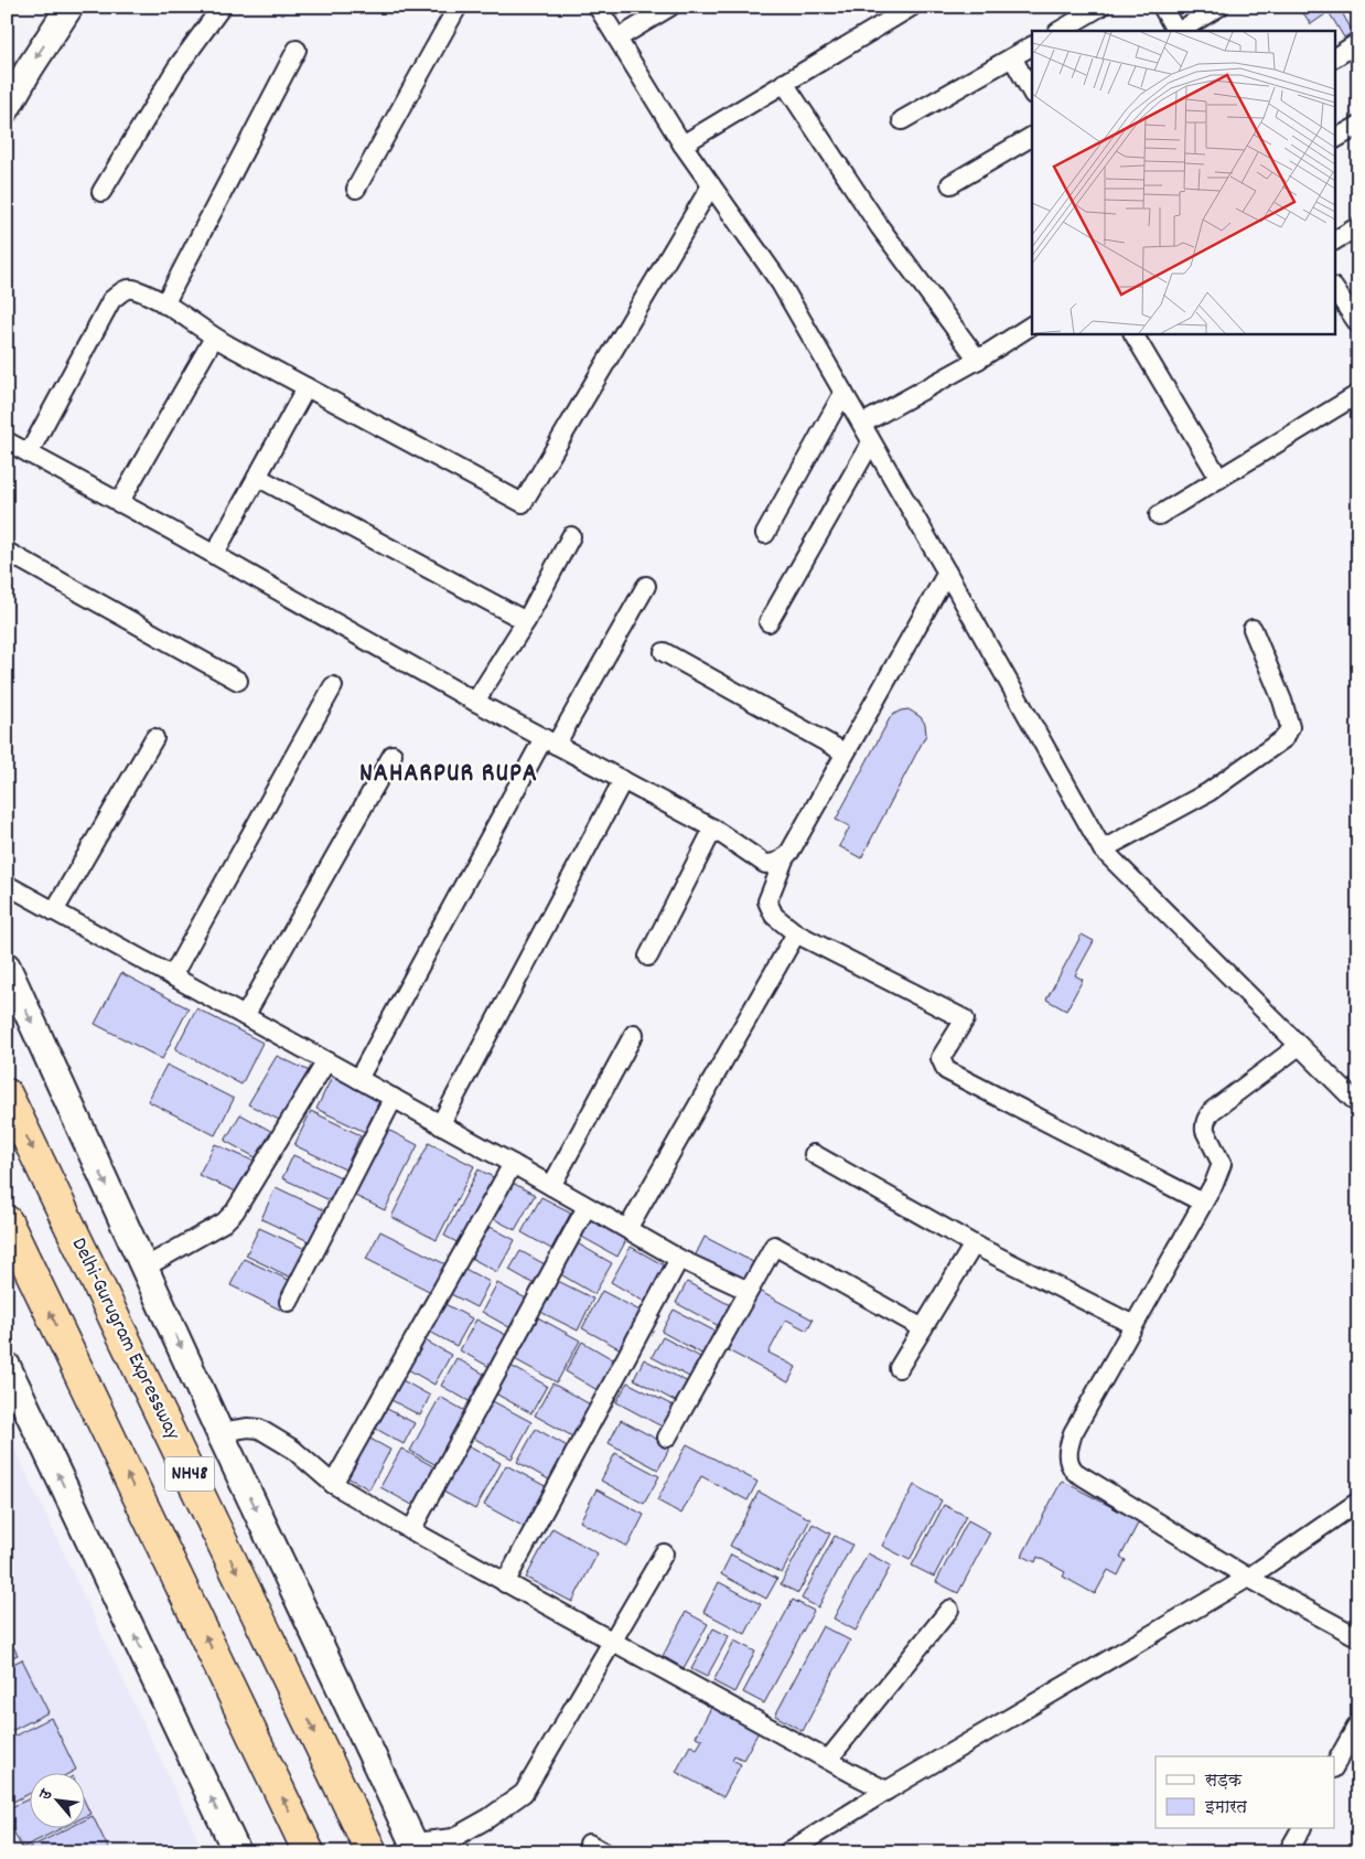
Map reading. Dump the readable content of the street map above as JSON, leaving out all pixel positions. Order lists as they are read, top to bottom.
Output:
{
  "streets": {
    "highway": ["Delhi-Gurugram Expressway", "NH48"]
  },
  "districts": ["NAHARPUR RUPA"],
  "legend": ["सड़क", "इमारत"],
  "north": "top left"
}
